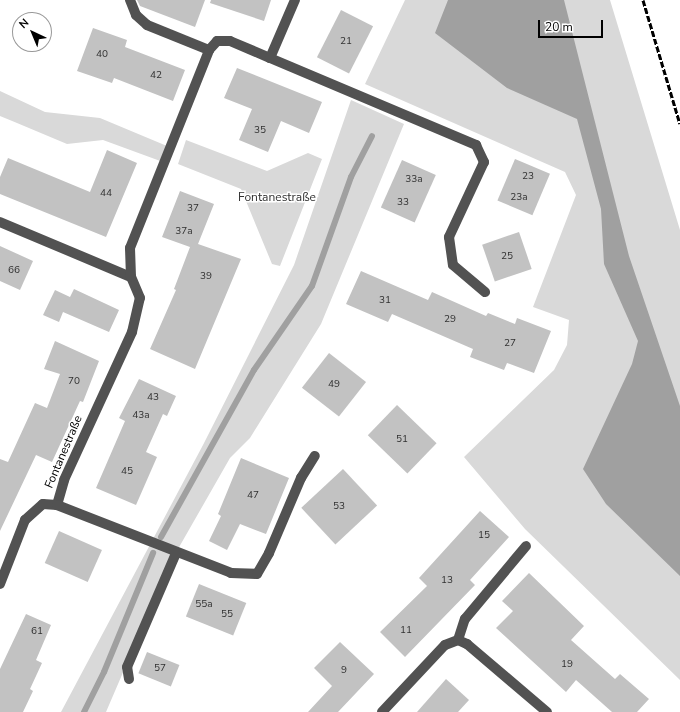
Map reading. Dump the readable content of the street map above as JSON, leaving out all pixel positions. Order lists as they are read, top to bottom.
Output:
{
  "streets": {
    "street": ["Fontanestraße"]
  },
  "parks": ["Fontanestraße"],
  "house_numbers": [
    "21",
    "40",
    "42",
    "35",
    "23",
    "33a",
    "44",
    "23a",
    "33",
    "37",
    "37a",
    "25",
    "66",
    "39",
    "31",
    "29",
    "27",
    "70",
    "49",
    "43",
    "43a",
    "51",
    "45",
    "47",
    "53",
    "15",
    "13",
    "55a",
    "55",
    "11",
    "61",
    "19",
    "57",
    "9"
  ],
  "scale_bar": "20 m",
  "north": "top left"
}
